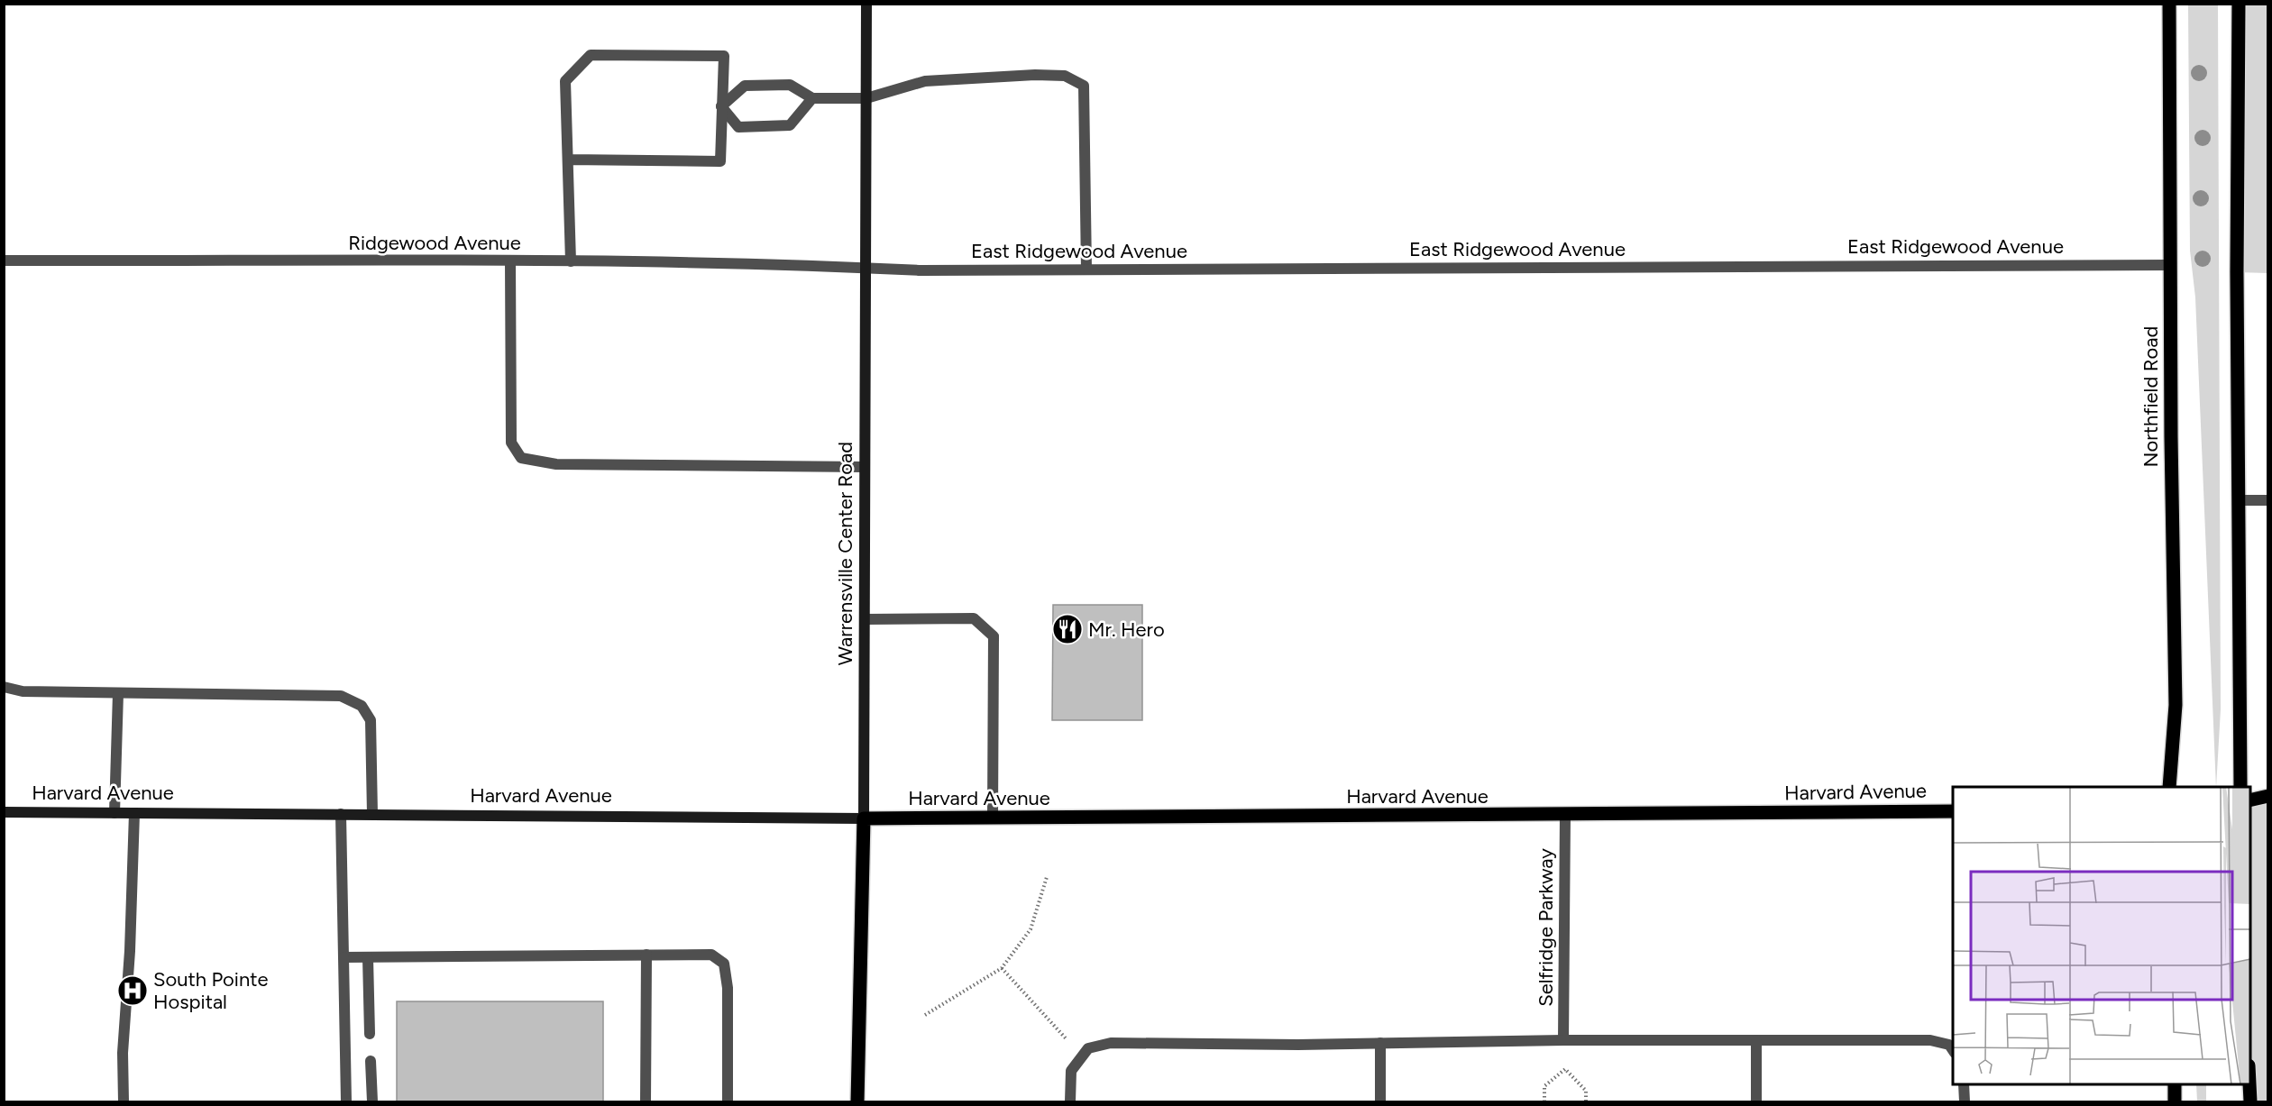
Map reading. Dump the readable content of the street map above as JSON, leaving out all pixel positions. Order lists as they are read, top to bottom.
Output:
{
  "streets": {
    "main road": ["Northfield Road", "Warrensville Center Road", "Harvard Avenue"],
    "street": ["Ridgewood Avenue", "East Ridgewood Avenue", "Selfridge Parkway"]
  },
  "crossings": [
    ["Ridgewood Avenue", "East Ridgewood Avenue"],
    ["Ridgewood Avenue", "Warrensville Center Road"],
    ["East Ridgewood Avenue", "Northfield Road"],
    ["East Ridgewood Avenue", "Warrensville Center Road"],
    ["Warrensville Center Road", "Harvard Avenue"],
    ["Harvard Avenue", "Selfridge Parkway"]
  ],
  "places": {
    "restaurant": ["Mr. Hero"],
    "hospital": ["South Pointe Hospital"]
  }
}
